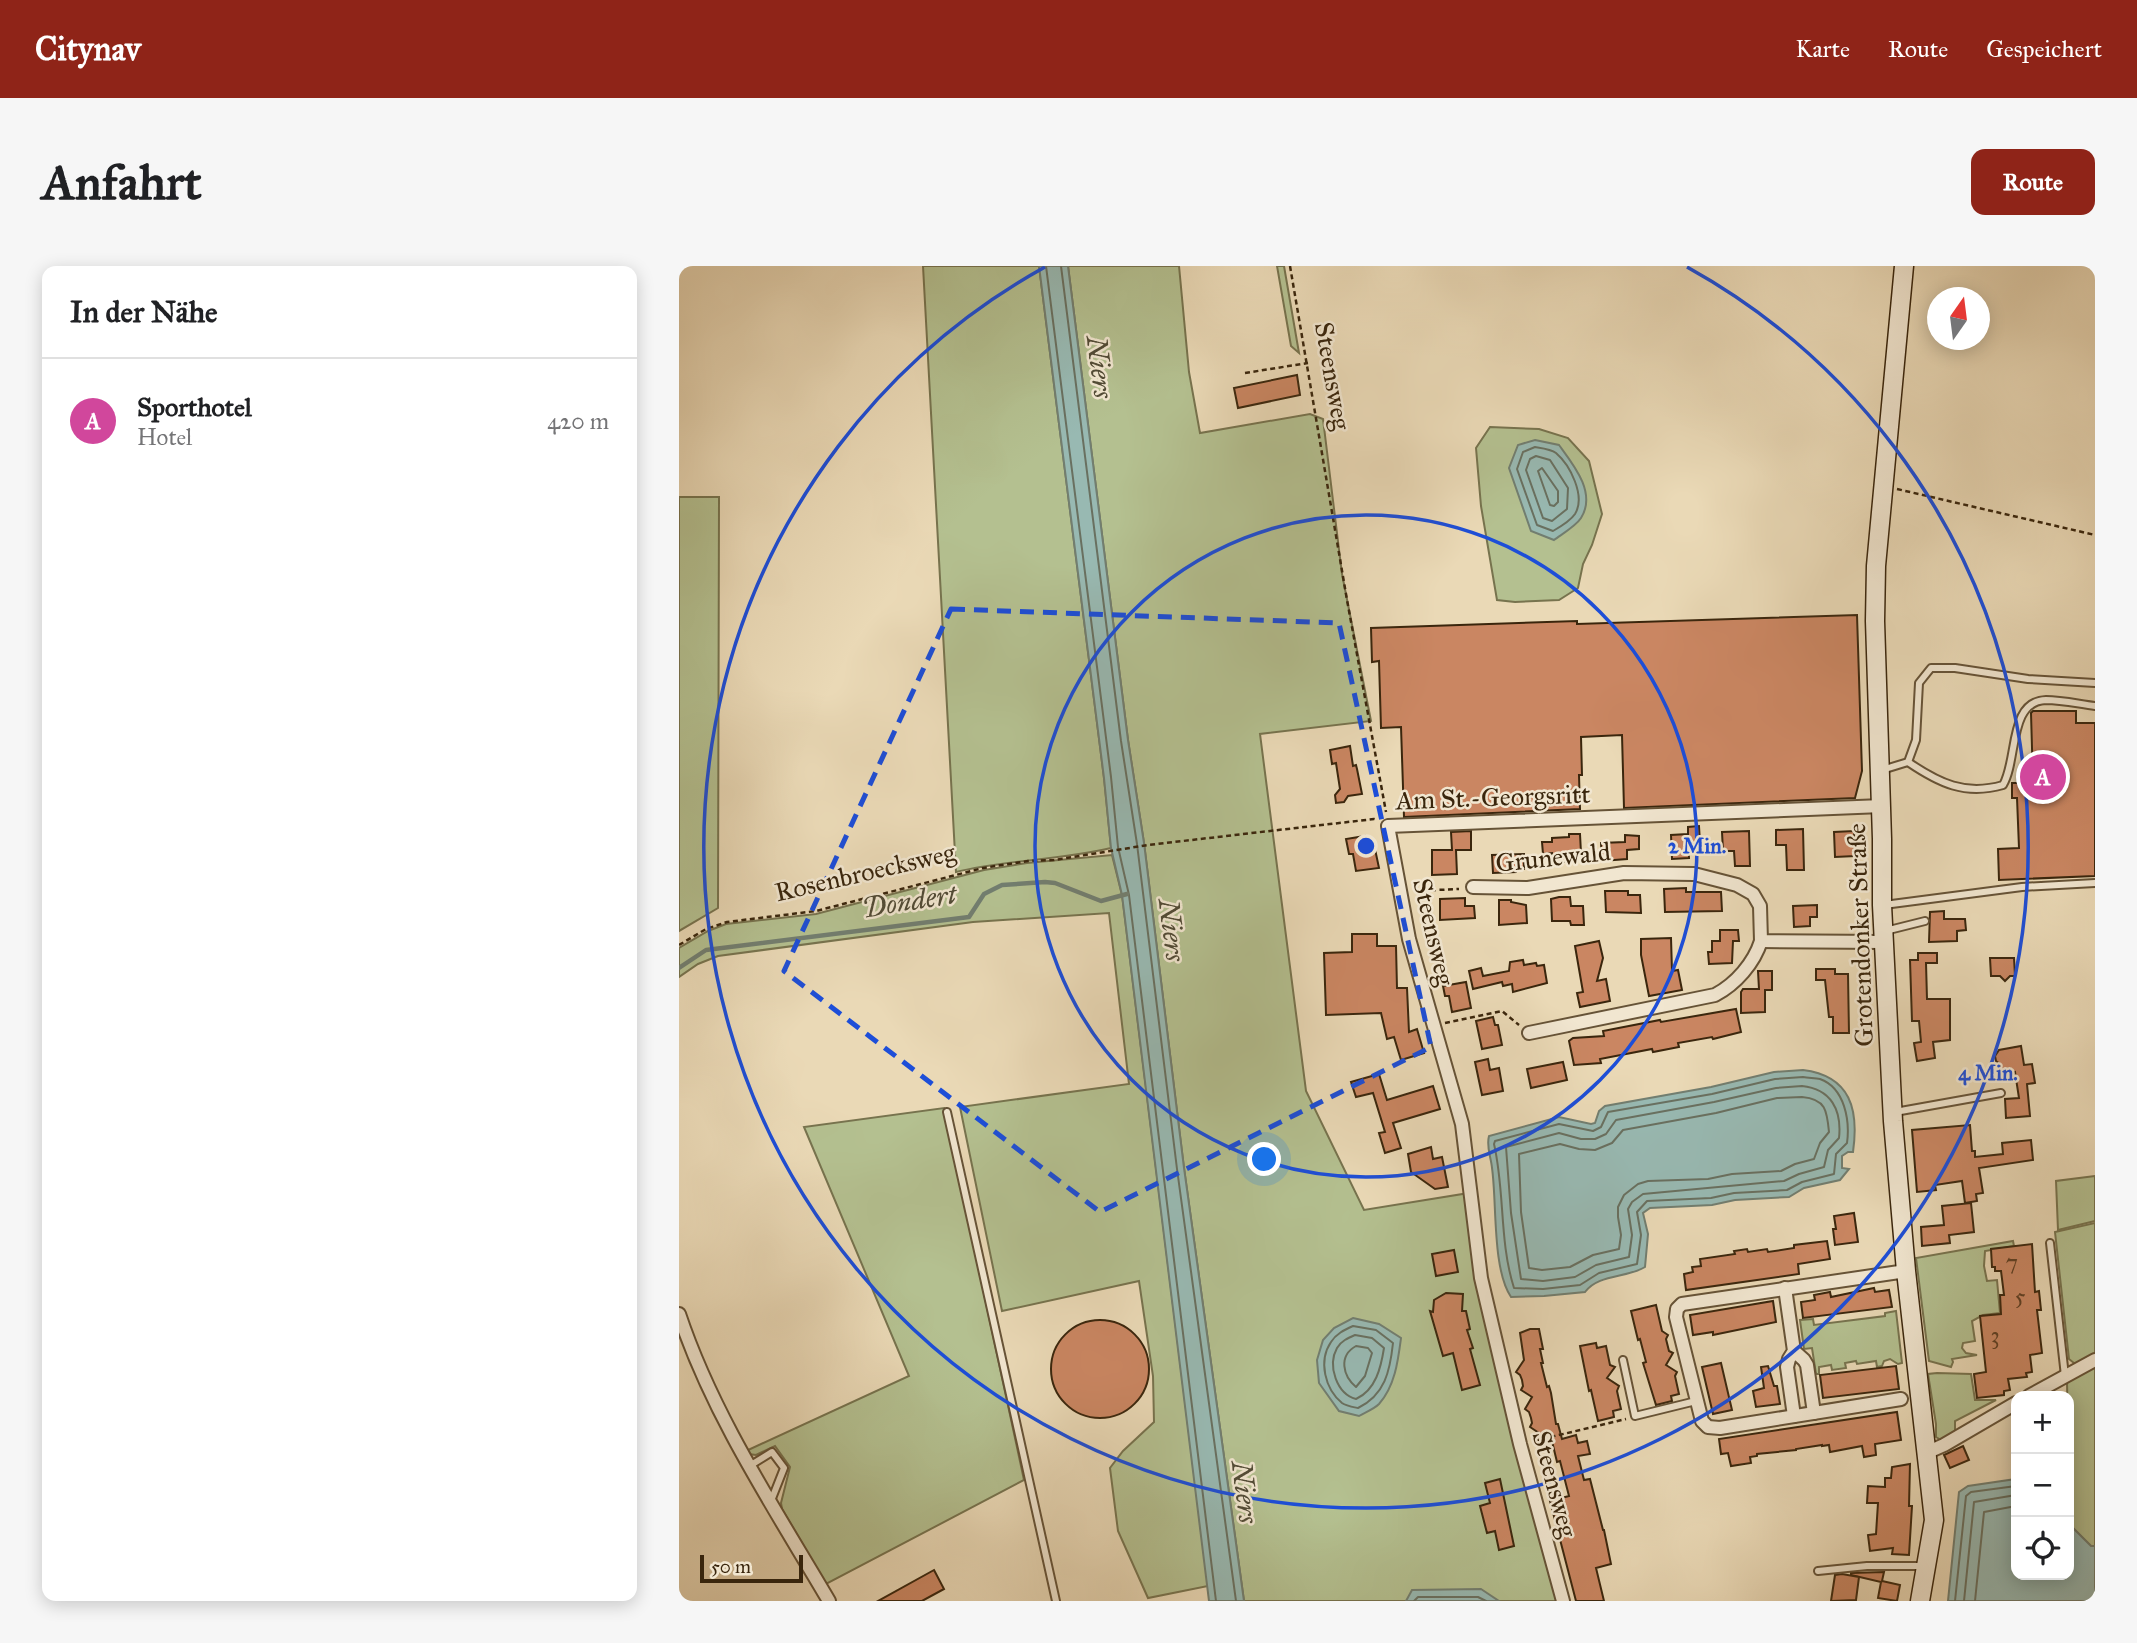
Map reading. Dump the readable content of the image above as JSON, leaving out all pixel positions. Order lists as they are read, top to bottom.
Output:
{
  "streets": {
    "main road": ["Grotendonker Straße"],
    "street": ["Steensweg", "Am St.-Georgsritt", "Grunewald"],
    "path": ["Rosenbroecksweg"]
  },
  "crossings": [
    ["Steensweg", "Am St.-Georgsritt"],
    ["Am St.-Georgsritt", "Rosenbroecksweg"],
    ["Am St.-Georgsritt", "Grotendonker Straße"]
  ],
  "water": ["Niers", "Dondert"],
  "house_numbers": ["7", "5", "3"],
  "scale_bar": "50 m",
  "north": "top",
  "page": {
    "header": "Citynav",
    "nav": ["Karte", "Route", "Gespeichert"],
    "buttons": "Route",
    "title": "Anfahrt",
    "heading": "In der Nähe",
    "list": [
      {
        "mark": "A",
        "name": "Sporthotel",
        "note": "Hotel",
        "value": "420 m"
      }
    ],
    "pins": "A",
    "map_buttons": ["+", "−"],
    "scale": "50 m"
  },
  "rings": ["2 Min.", "4 Min."]
}
